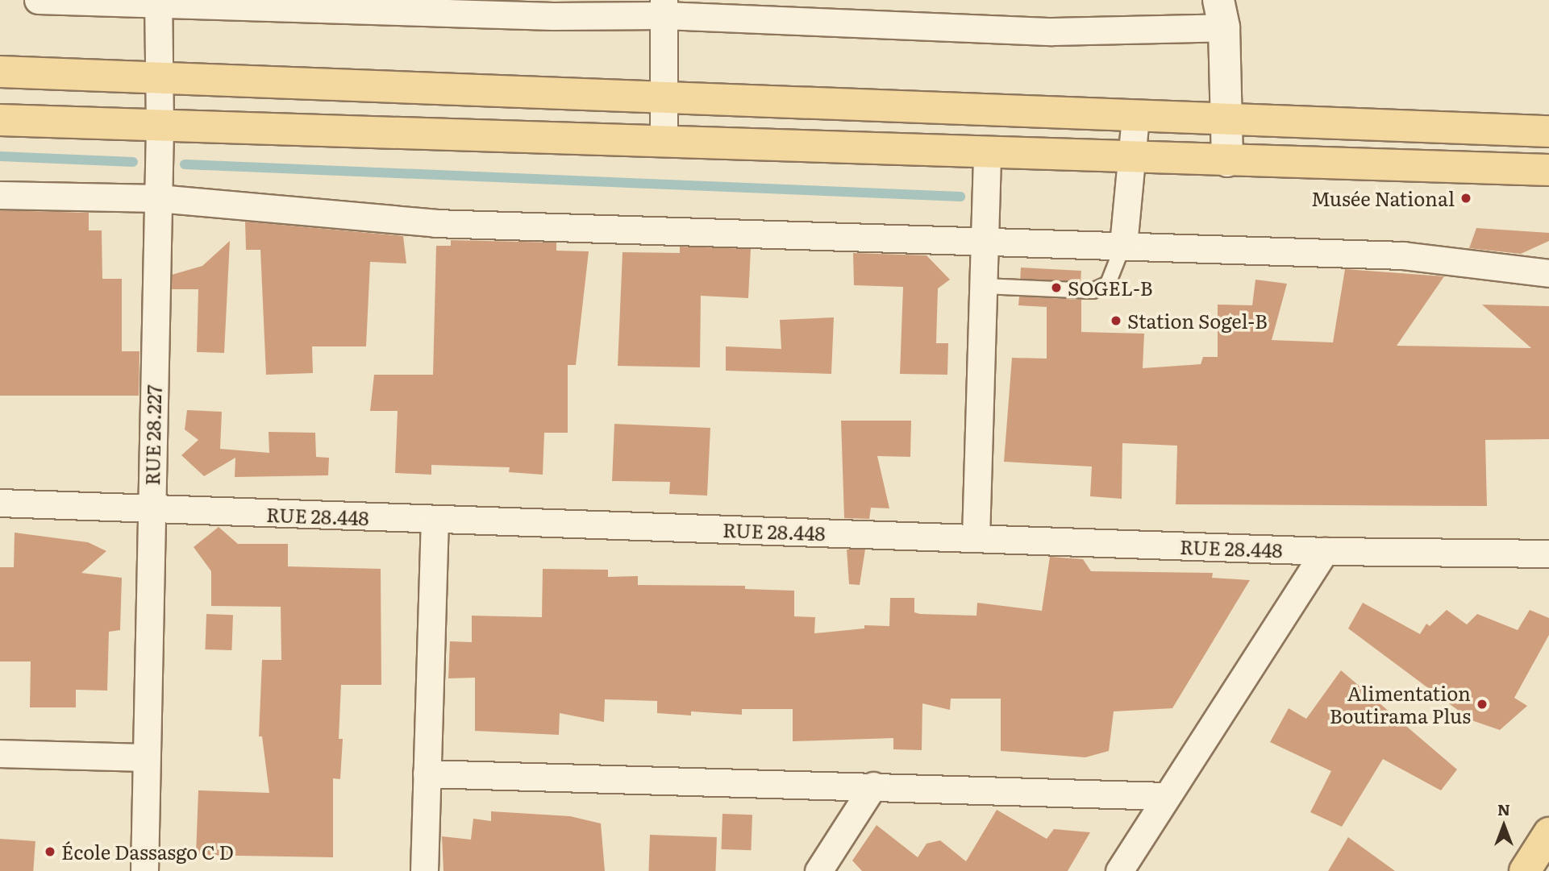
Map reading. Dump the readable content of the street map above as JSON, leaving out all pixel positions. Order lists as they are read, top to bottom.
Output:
{
  "streets": {
    "street": ["RUE 28.227", "RUE 28.448"]
  },
  "crossings": [
    ["RUE 28.227", "RUE 28.448"]
  ],
  "places": [
    "Musée National",
    "SOGEL-B",
    "Station Sogel-B",
    "Alimentation Boutirama Plus",
    "École Dassasgo C D"
  ],
  "north": "top"
}
